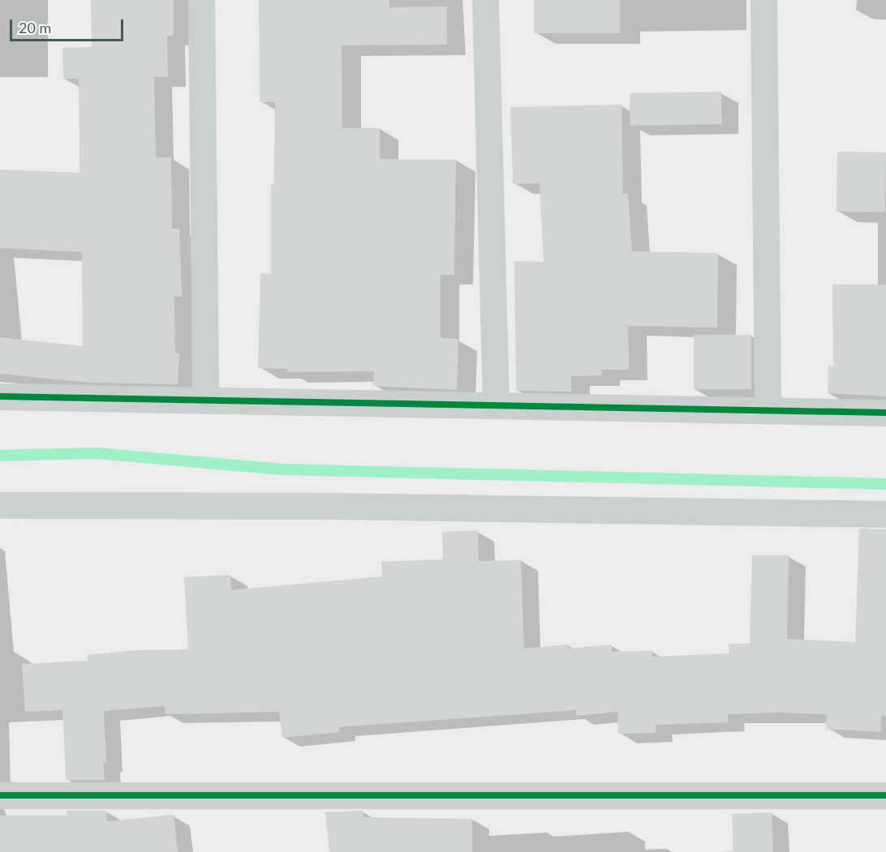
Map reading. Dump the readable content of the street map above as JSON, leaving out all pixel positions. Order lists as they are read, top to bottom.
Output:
{
  "scale_bar": "20 m"
}
